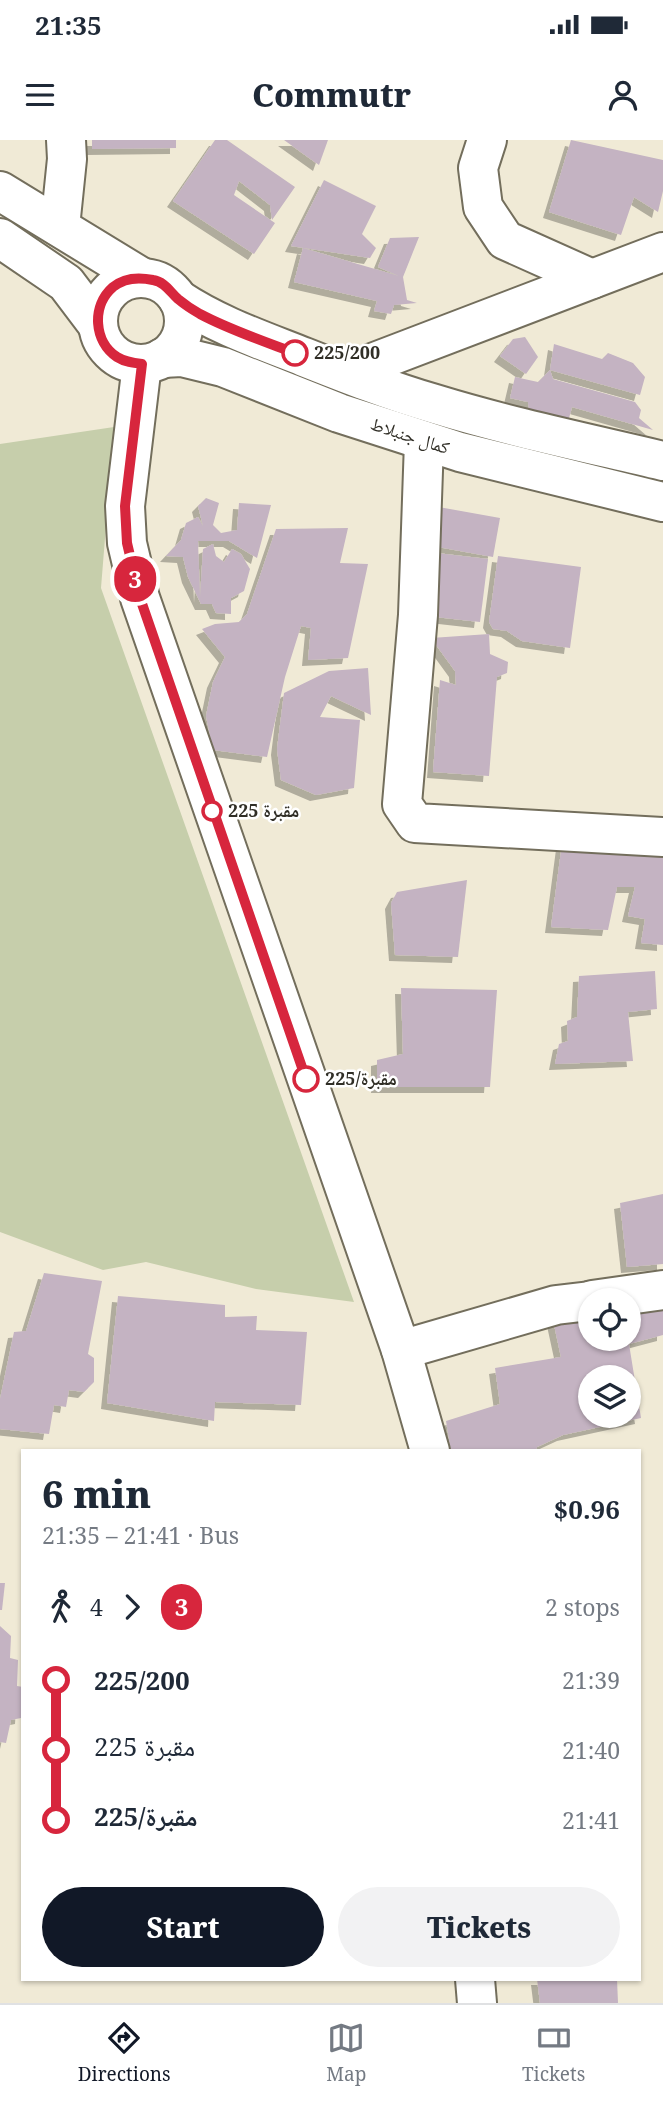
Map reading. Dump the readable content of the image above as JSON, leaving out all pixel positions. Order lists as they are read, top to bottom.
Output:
{
  "streets": {
    "street": ["كمال جنبلاط"]
  },
  "places": ["225/200", "مقبرة 225", "مقبرة/225"],
  "lines": ["bus line 3"],
  "page": {
    "status": "21:35",
    "header": "Commutr",
    "on_map": "3",
    "heading": ["6 min", "21:35 – 21:41 · Bus", "$0.96"],
    "legs": ["4", "3", "2 stops"],
    "list": [
      {
        "name": "225/200",
        "value": "21:39"
      },
      {
        "name": "مقبرة 225",
        "value": "21:40"
      },
      {
        "name": "مقبرة/225",
        "value": "21:41"
      }
    ],
    "buttons": ["Start", "Tickets"],
    "tabs": ["Directions", "Map", "Tickets"]
  }
}
